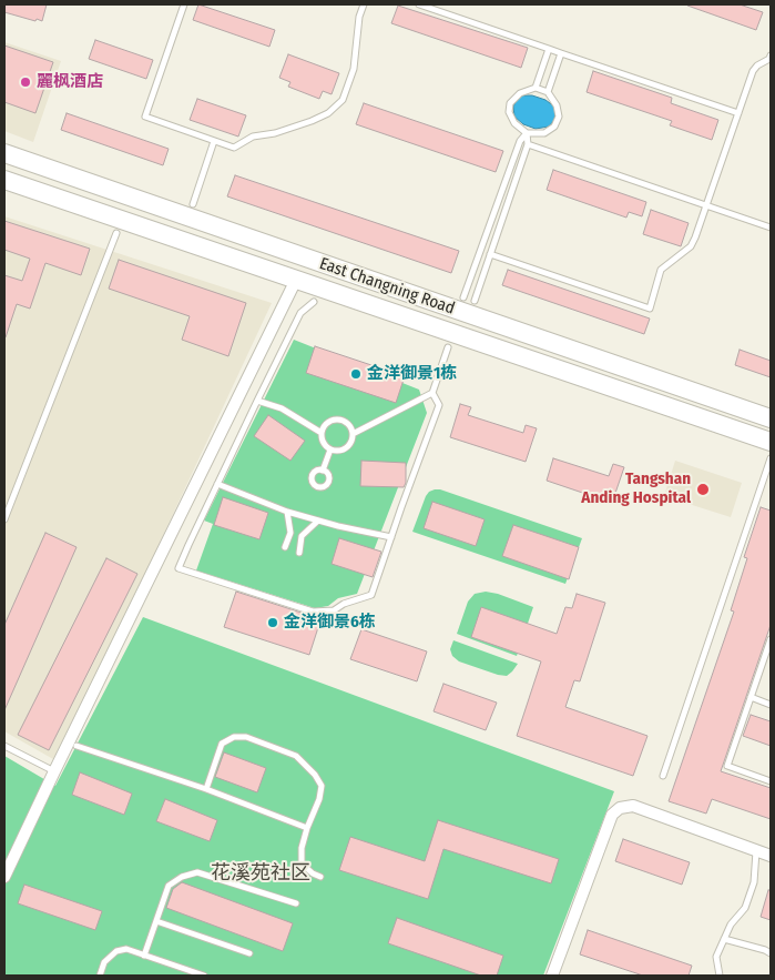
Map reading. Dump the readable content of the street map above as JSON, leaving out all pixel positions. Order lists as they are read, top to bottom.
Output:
{
  "streets": {
    "main road": ["East Changning Road"]
  },
  "districts": ["花溪苑社区"],
  "places": [
    "麗枫酒店",
    "金洋御景1栋",
    "Tangshan Anding Hospital",
    "金洋御景6栋"
  ]
}
